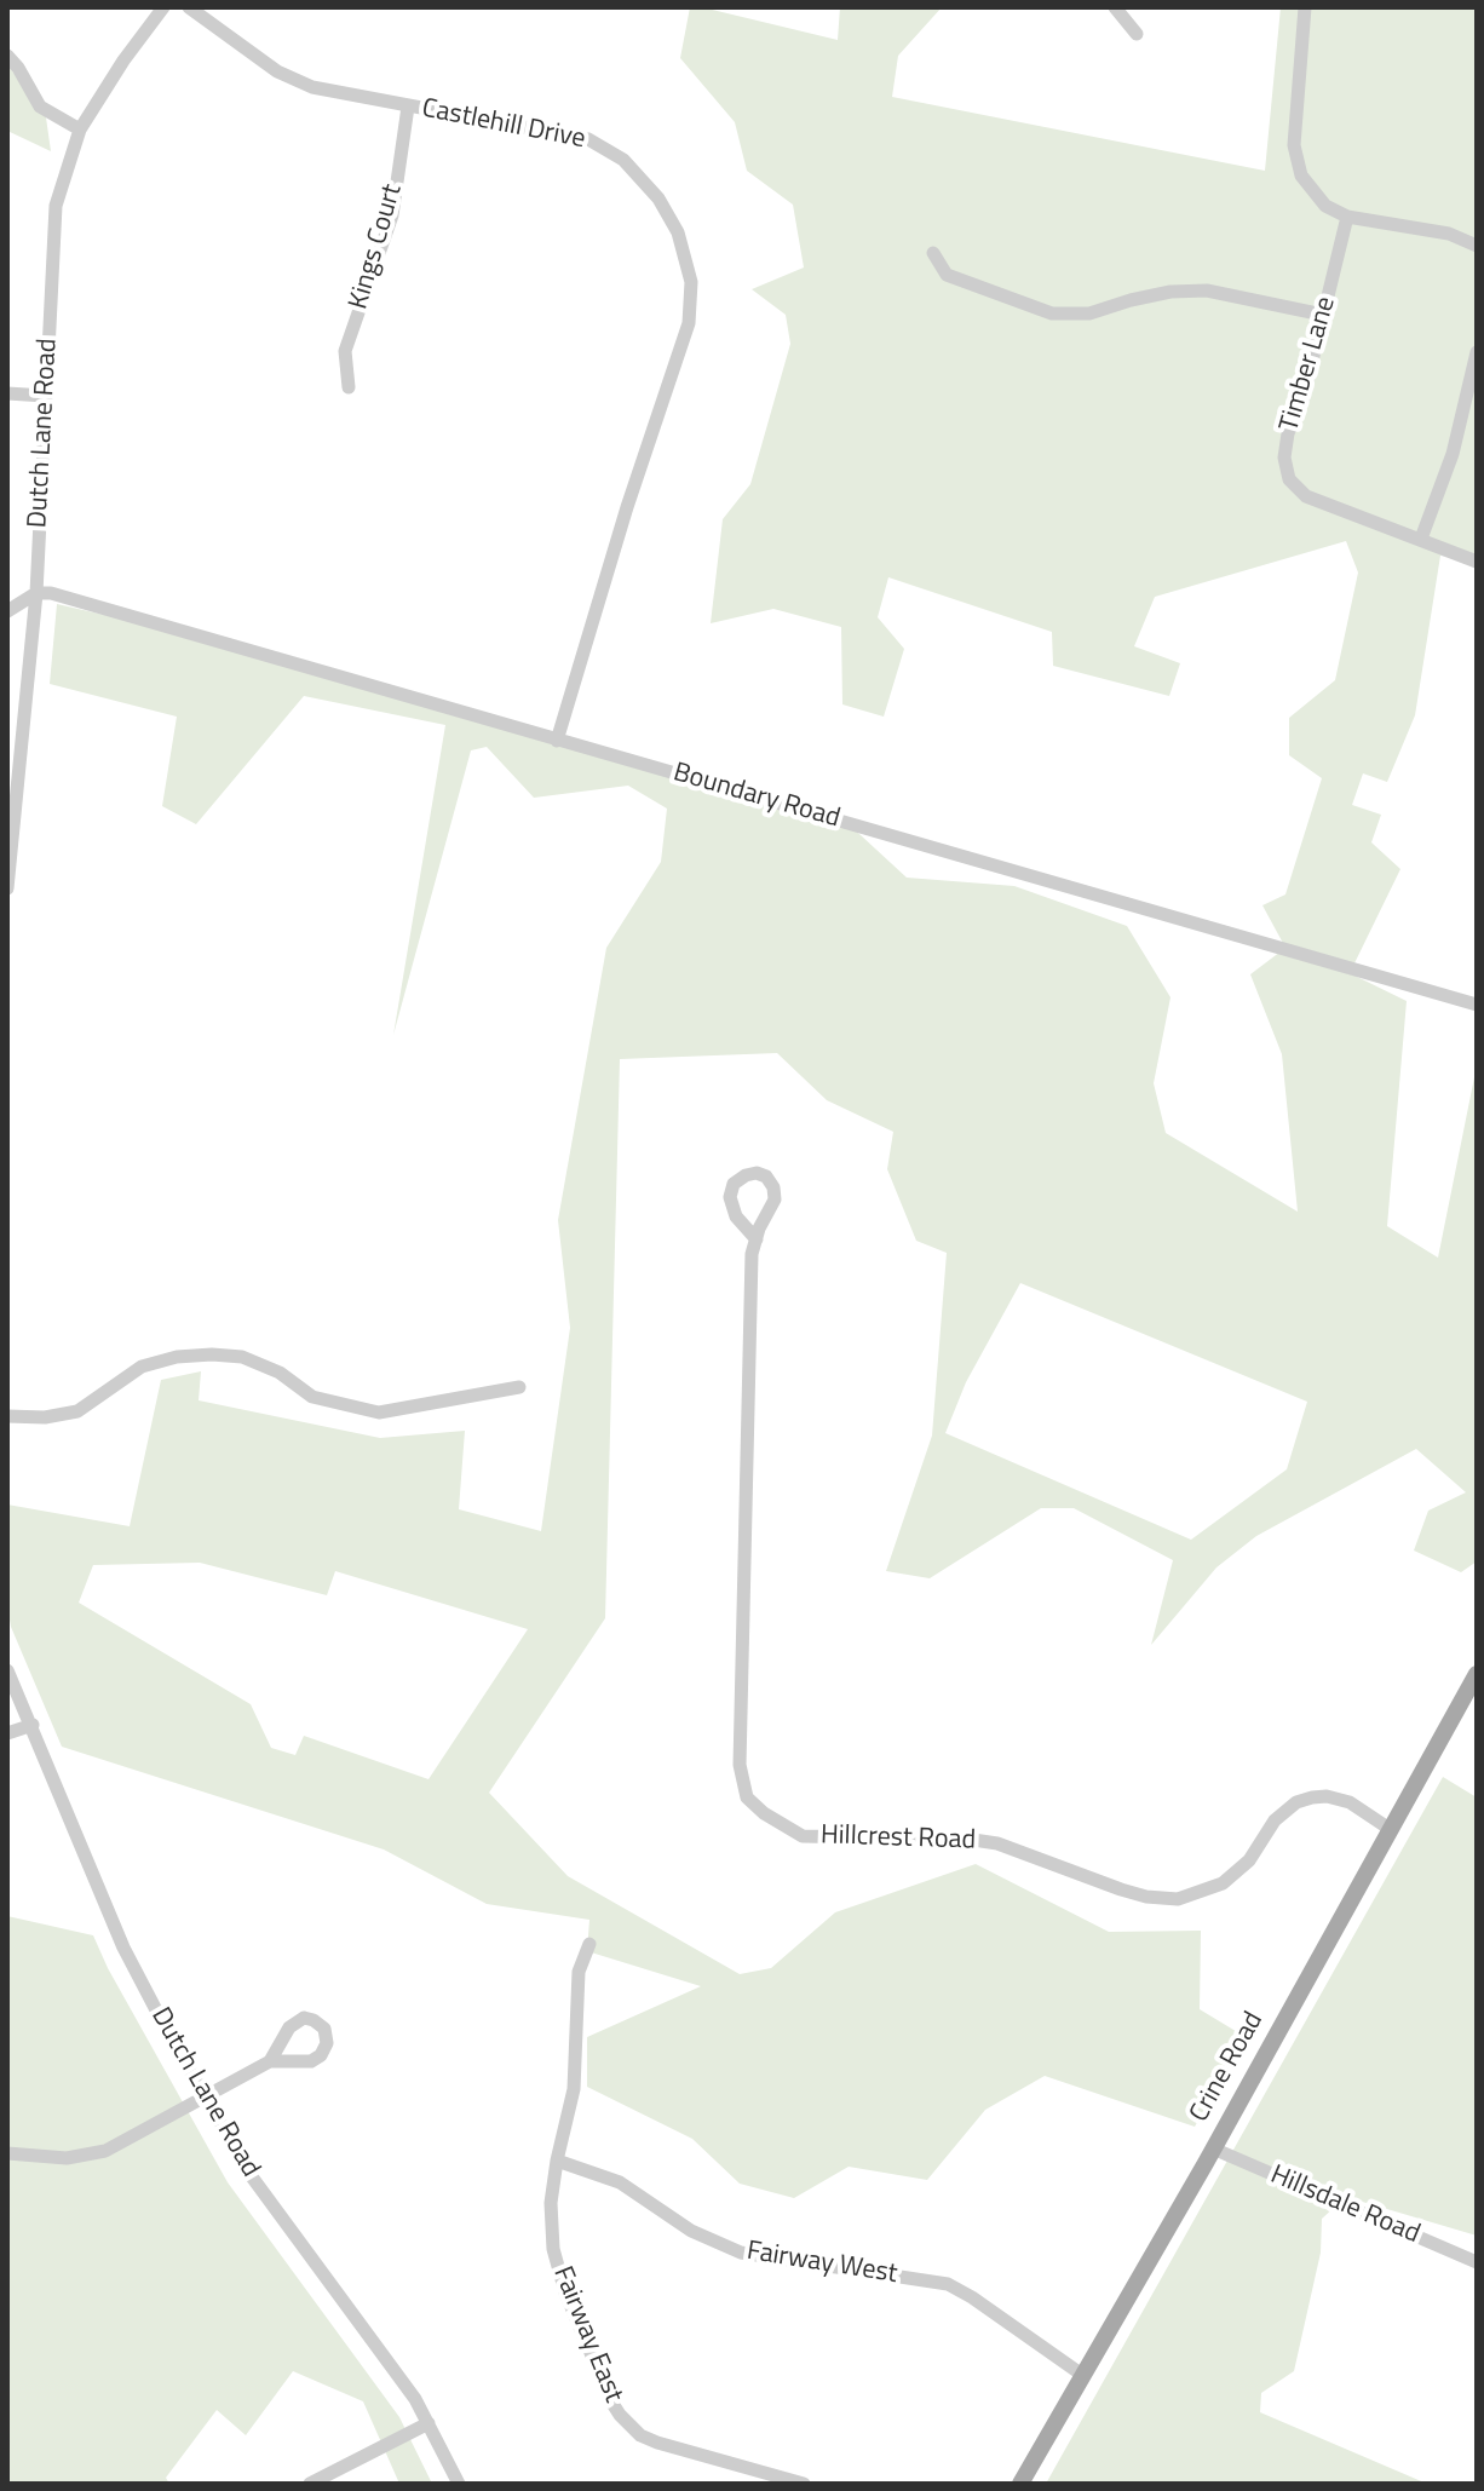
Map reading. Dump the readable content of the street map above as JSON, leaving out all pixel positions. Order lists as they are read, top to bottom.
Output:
{
  "streets": {
    "main road": ["Crine Road"],
    "street": [
      "Castlehill Drive",
      "Kings Court",
      "Timber Lane",
      "Dutch Lane Road",
      "Boundary Road",
      "Hillcrest Road",
      "Hillsdale Road",
      "Fairway West",
      "Fairway East"
    ]
  },
  "crossings": [
    ["Castlehill Drive", "Kings Court"],
    ["Castlehill Drive", "Boundary Road"],
    ["Dutch Lane Road", "Boundary Road"],
    ["Hillcrest Road", "Crine Road"],
    ["Crine Road", "Hillsdale Road"],
    ["Crine Road", "Fairway West"],
    ["Fairway West", "Fairway East"]
  ]
}
